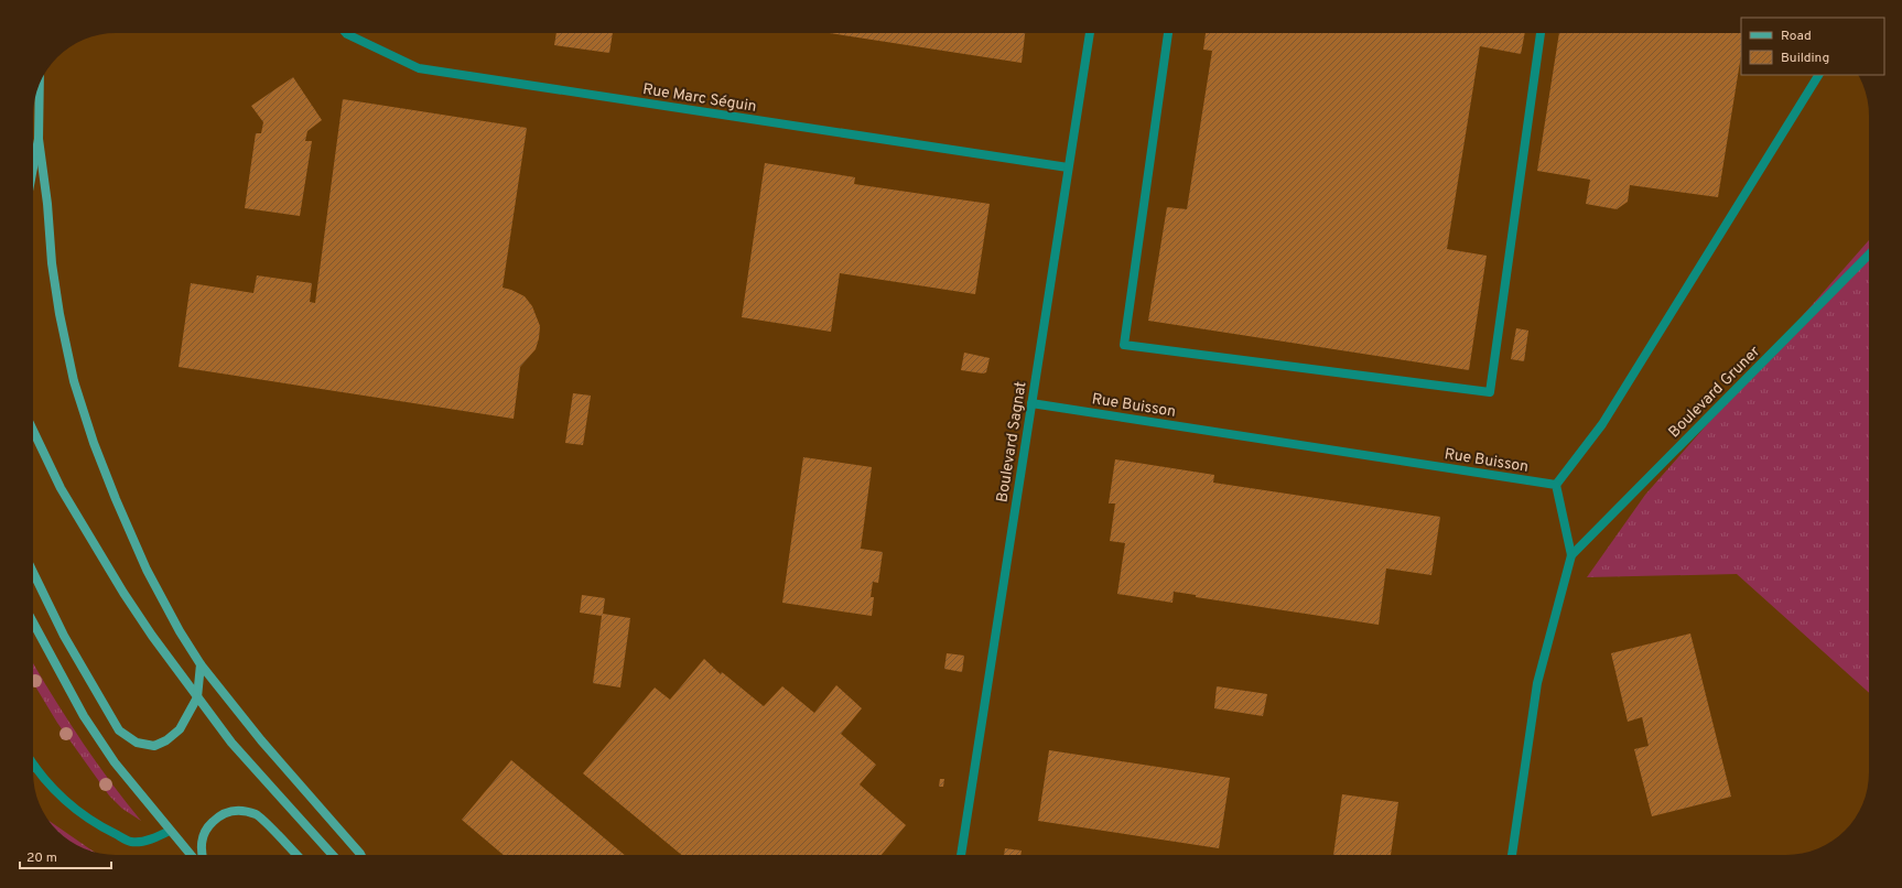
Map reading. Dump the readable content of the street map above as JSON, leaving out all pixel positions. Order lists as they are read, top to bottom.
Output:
{
  "streets": {
    "street": [
      "Rue Marc Séguin",
      "Boulevard Gruner",
      "Rue Buisson",
      "Boulevard Sagnat"
    ]
  },
  "crossings": [
    ["Rue Marc Séguin", "Boulevard Sagnat"],
    ["Rue Buisson", "Boulevard Sagnat"]
  ],
  "legend": ["Road", "Building"],
  "scale_bar": "20 m"
}
